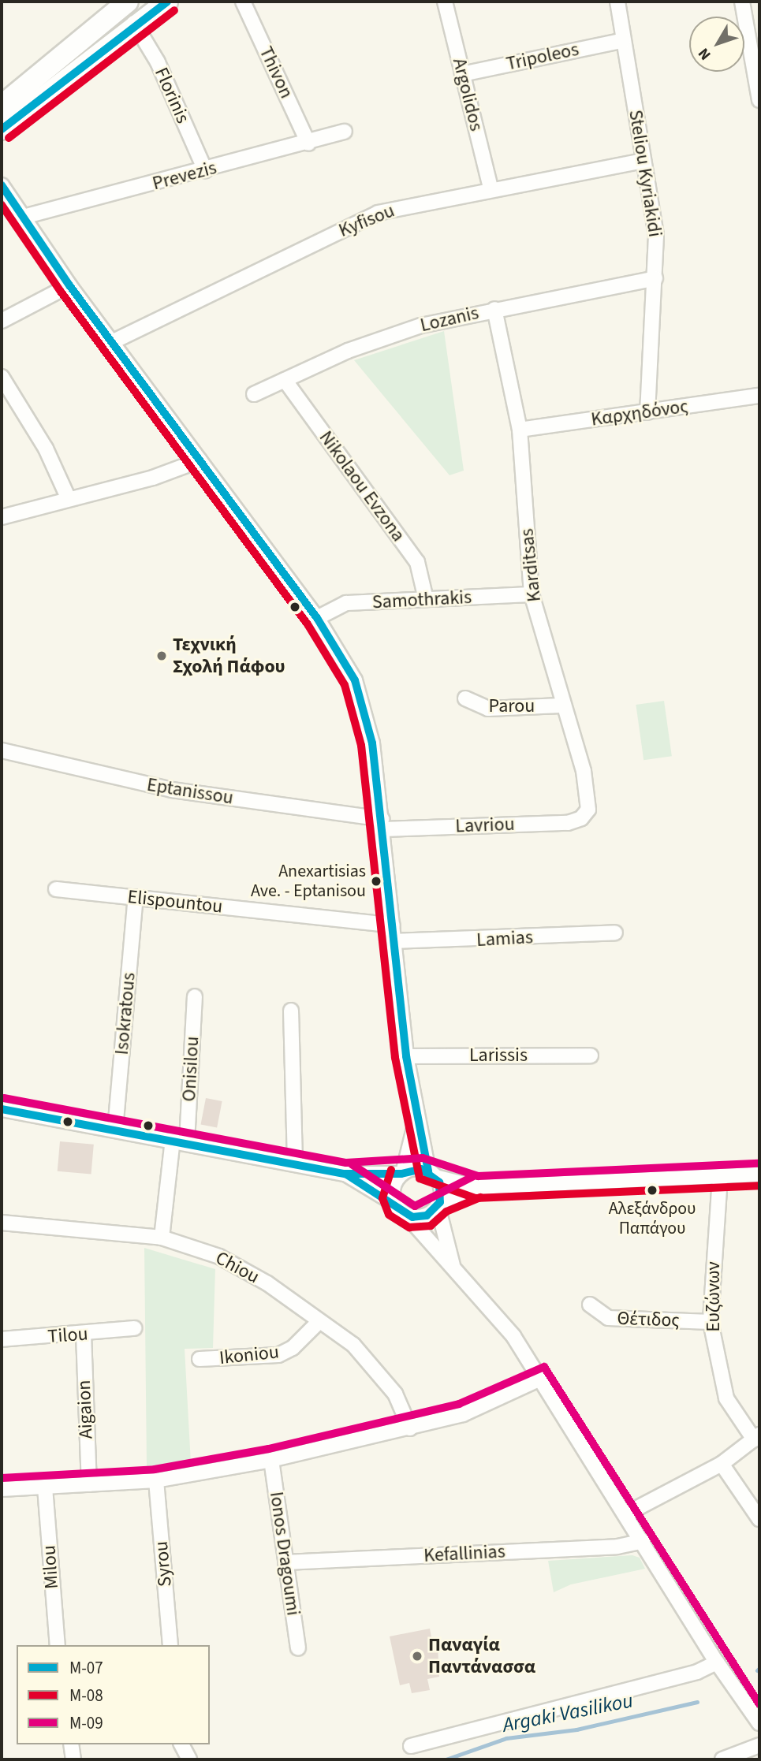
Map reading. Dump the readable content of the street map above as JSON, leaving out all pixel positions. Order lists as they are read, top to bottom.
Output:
{
  "streets": {
    "street": [
      "Tripoleos",
      "Thivon",
      "Argolidos",
      "Florinis",
      "Steliou Kyriakidi",
      "Prevezis",
      "Kyfisou",
      "Lozanis",
      "Καρχηδόνος",
      "Nikolaou Evzona",
      "Karditsas",
      "Samothrakis",
      "Parou",
      "Eptanissou",
      "Lavriou",
      "Elispountou",
      "Lamias",
      "Isokratous",
      "Larissis",
      "Onisilou",
      "Chiou",
      "Ευζώνων",
      "Θέτιδος",
      "Tilou",
      "Ikoniou",
      "Aigaion",
      "Ionos Dragoumi",
      "Kefallinias",
      "Syrou",
      "Milou"
    ]
  },
  "crossings": [
    ["Tripoleos", "Argolidos"],
    ["Tripoleos", "Steliou Kyriakidi"],
    ["Thivon", "Prevezis"],
    ["Argolidos", "Kyfisou"],
    ["Florinis", "Prevezis"],
    ["Steliou Kyriakidi", "Kyfisou"],
    ["Steliou Kyriakidi", "Lozanis"],
    ["Steliou Kyriakidi", "Καρχηδόνος"],
    ["Lozanis", "Nikolaou Evzona"],
    ["Lozanis", "Karditsas"],
    ["Καρχηδόνος", "Karditsas"],
    ["Nikolaou Evzona", "Samothrakis"],
    ["Karditsas", "Samothrakis"],
    ["Karditsas", "Parou"],
    ["Karditsas", "Lavriou"],
    ["Eptanissou", "Lavriou"],
    ["Elispountou", "Isokratous"],
    ["Onisilou", "Chiou"],
    ["Chiou", "Ikoniou"],
    ["Ευζώνων", "Θέτιδος"],
    ["Tilou", "Aigaion"],
    ["Ionos Dragoumi", "Kefallinias"]
  ],
  "water": ["Argaki Vasilikou"],
  "places": [
    "Τεχνική Σχολή Πάφου",
    "Anexartisias Ave. - Eptanisou",
    "Αλεξάνδρου Παπάγου",
    "Παναγία Παντάνασσα"
  ],
  "lines": ["transit line M-07", "transit line M-08", "transit line M-09"],
  "legend": ["M-07", "M-08", "M-09"],
  "north": "bottom left"
}
